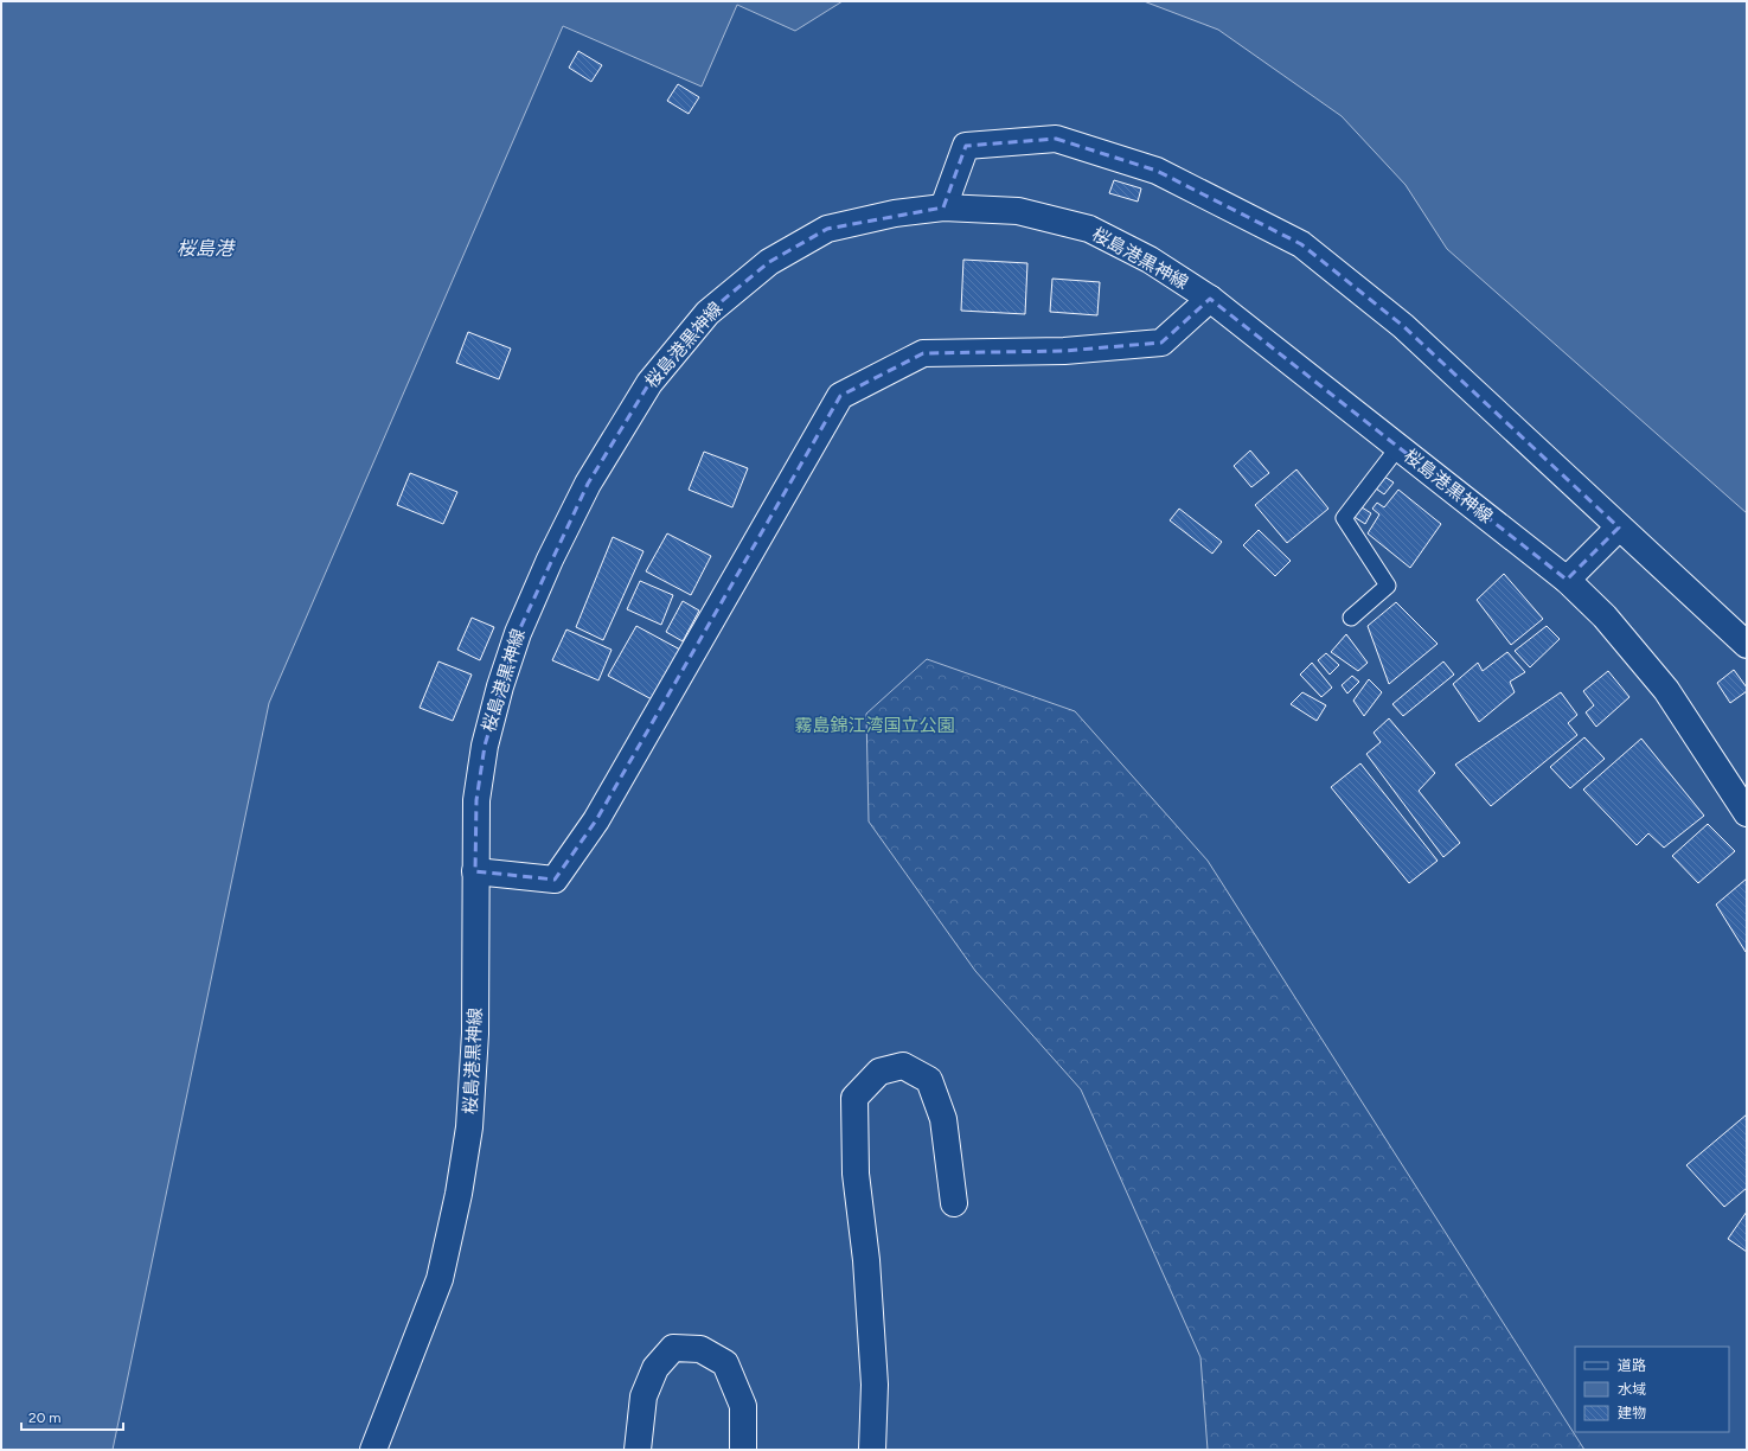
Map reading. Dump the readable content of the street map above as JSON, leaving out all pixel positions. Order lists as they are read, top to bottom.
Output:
{
  "streets": {
    "street": ["桜島港黒神線"]
  },
  "water": ["桜島港"],
  "parks": ["霧島錦江湾国立公園"],
  "legend": ["道路", "水域", "建物"],
  "scale_bar": "20 m"
}
